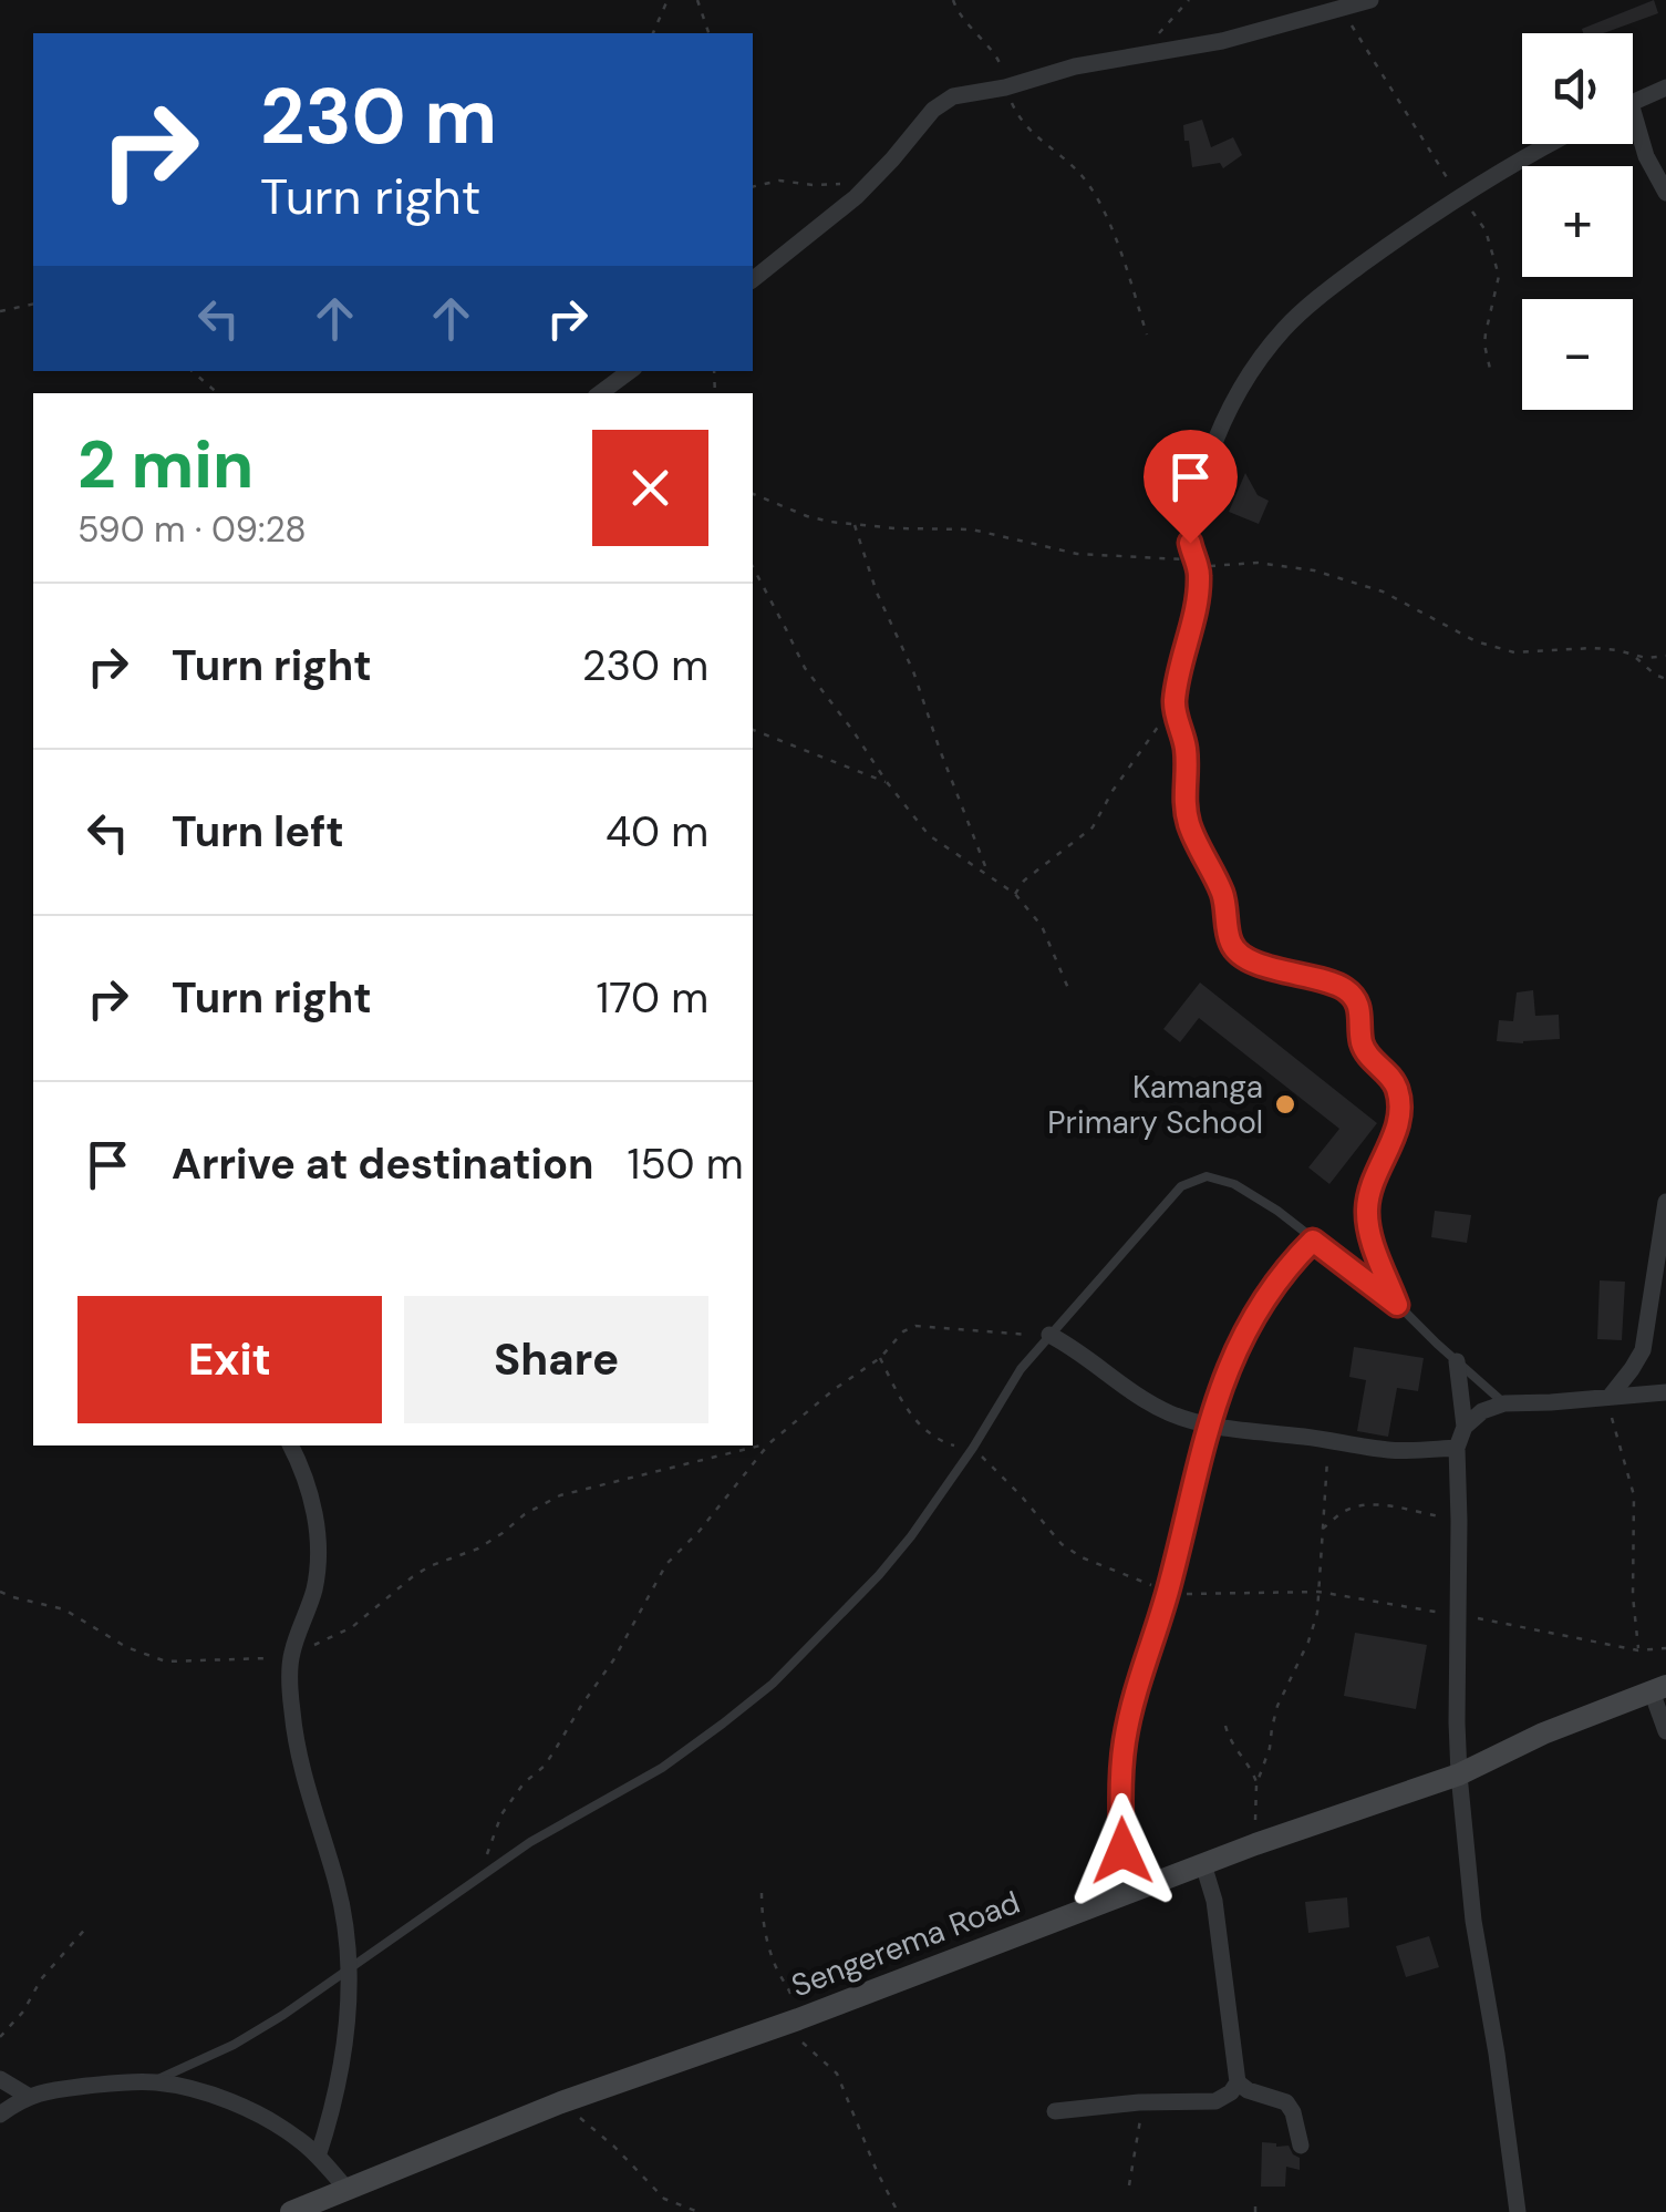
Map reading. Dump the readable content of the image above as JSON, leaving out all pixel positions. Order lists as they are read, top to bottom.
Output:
{
  "streets": {
    "main road": ["Sengerema Road"]
  },
  "places": ["Kamanga Primary School"],
  "page": {
    "map_buttons": ["+", "−"],
    "turn": ["230 m", "Turn right"],
    "heading": ["2 min", "590 m · 09:28"],
    "list": [
      {
        "name": "Turn right",
        "value": "230 m"
      },
      {
        "name": "Turn left",
        "value": "40 m"
      },
      {
        "name": "Turn right",
        "value": "170 m"
      },
      {
        "name": "Arrive at destination",
        "value": "150 m"
      }
    ],
    "buttons": ["Exit", "Share"]
  }
}
